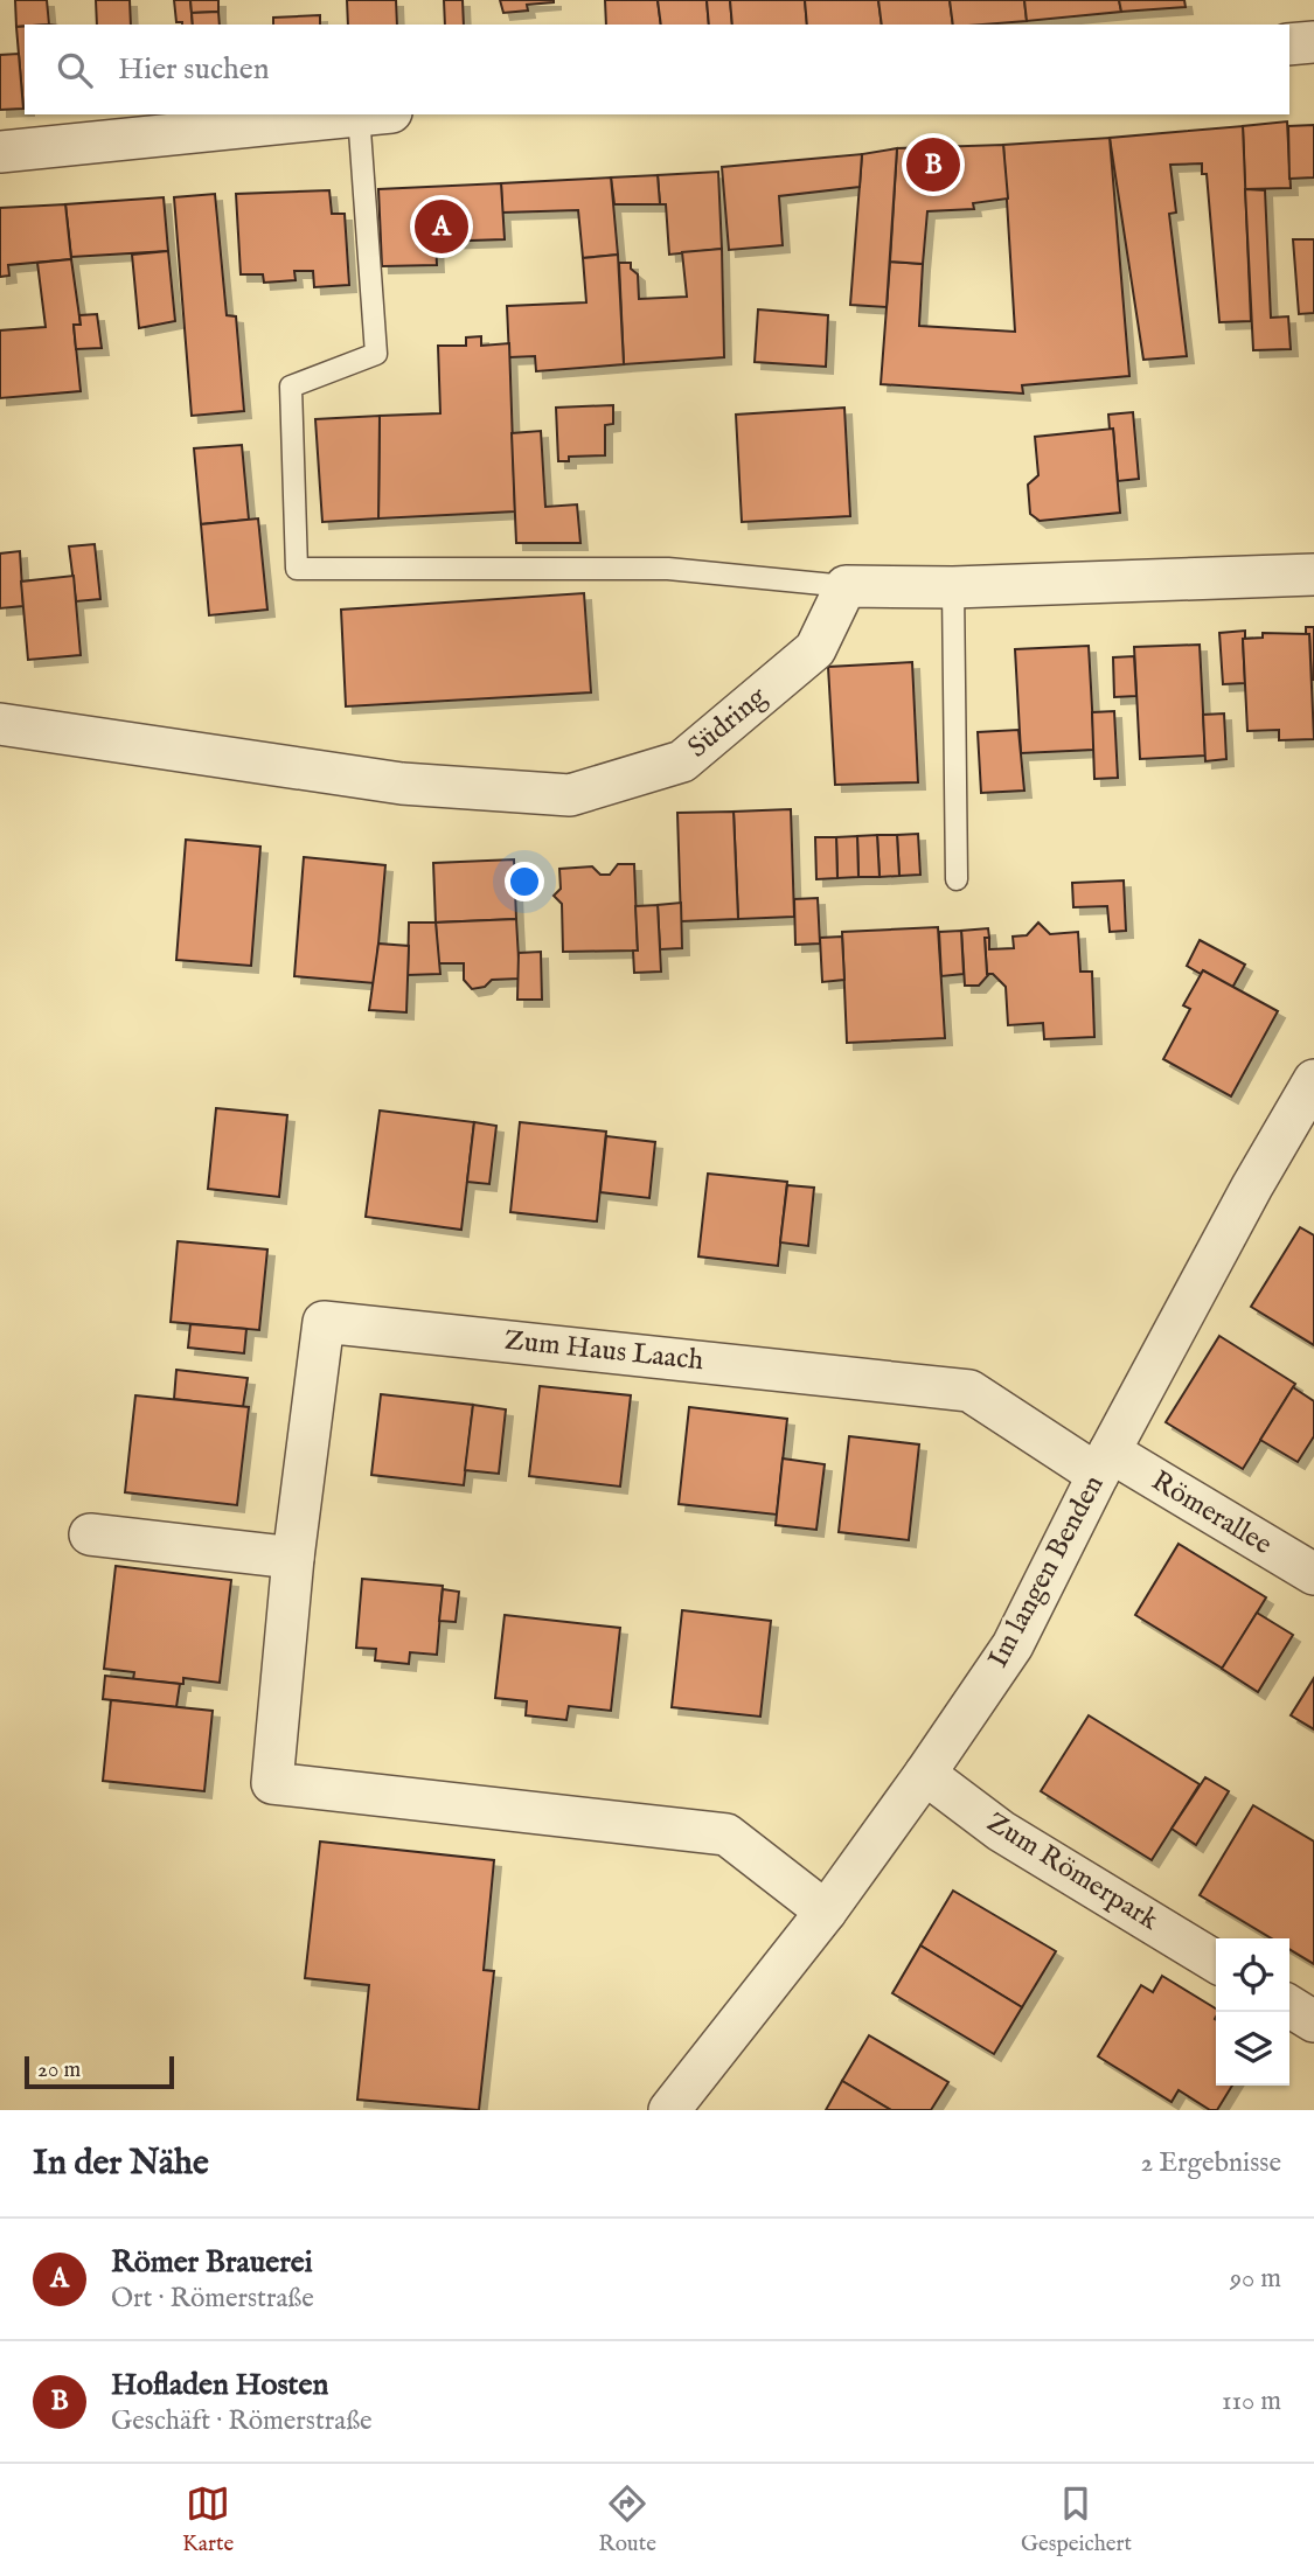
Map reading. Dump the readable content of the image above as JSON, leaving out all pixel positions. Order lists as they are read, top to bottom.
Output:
{
  "streets": {
    "street": [
      "Südring",
      "Zum Haus Laach",
      "Römerallee",
      "Im langen Benden",
      "Zum Römerpark"
    ]
  },
  "crossings": [
    ["Zum Haus Laach", "Römerallee"],
    ["Zum Haus Laach", "Im langen Benden"],
    ["Römerallee", "Im langen Benden"],
    ["Im langen Benden", "Zum Römerpark"]
  ],
  "scale_bar": "20 m",
  "page": {
    "search": "Hier suchen",
    "pins": ["B", "A"],
    "scale": "20 m",
    "heading": ["In der Nähe", "2 Ergebnisse"],
    "list": [
      {
        "mark": "A",
        "name": "Römer Brauerei",
        "note": "Ort · Römerstraße",
        "value": "90 m"
      },
      {
        "mark": "B",
        "name": "Hofladen Hosten",
        "note": "Geschäft · Römerstraße",
        "value": "110 m"
      }
    ],
    "nav": ["Karte", "Route", "Gespeichert"]
  }
}
